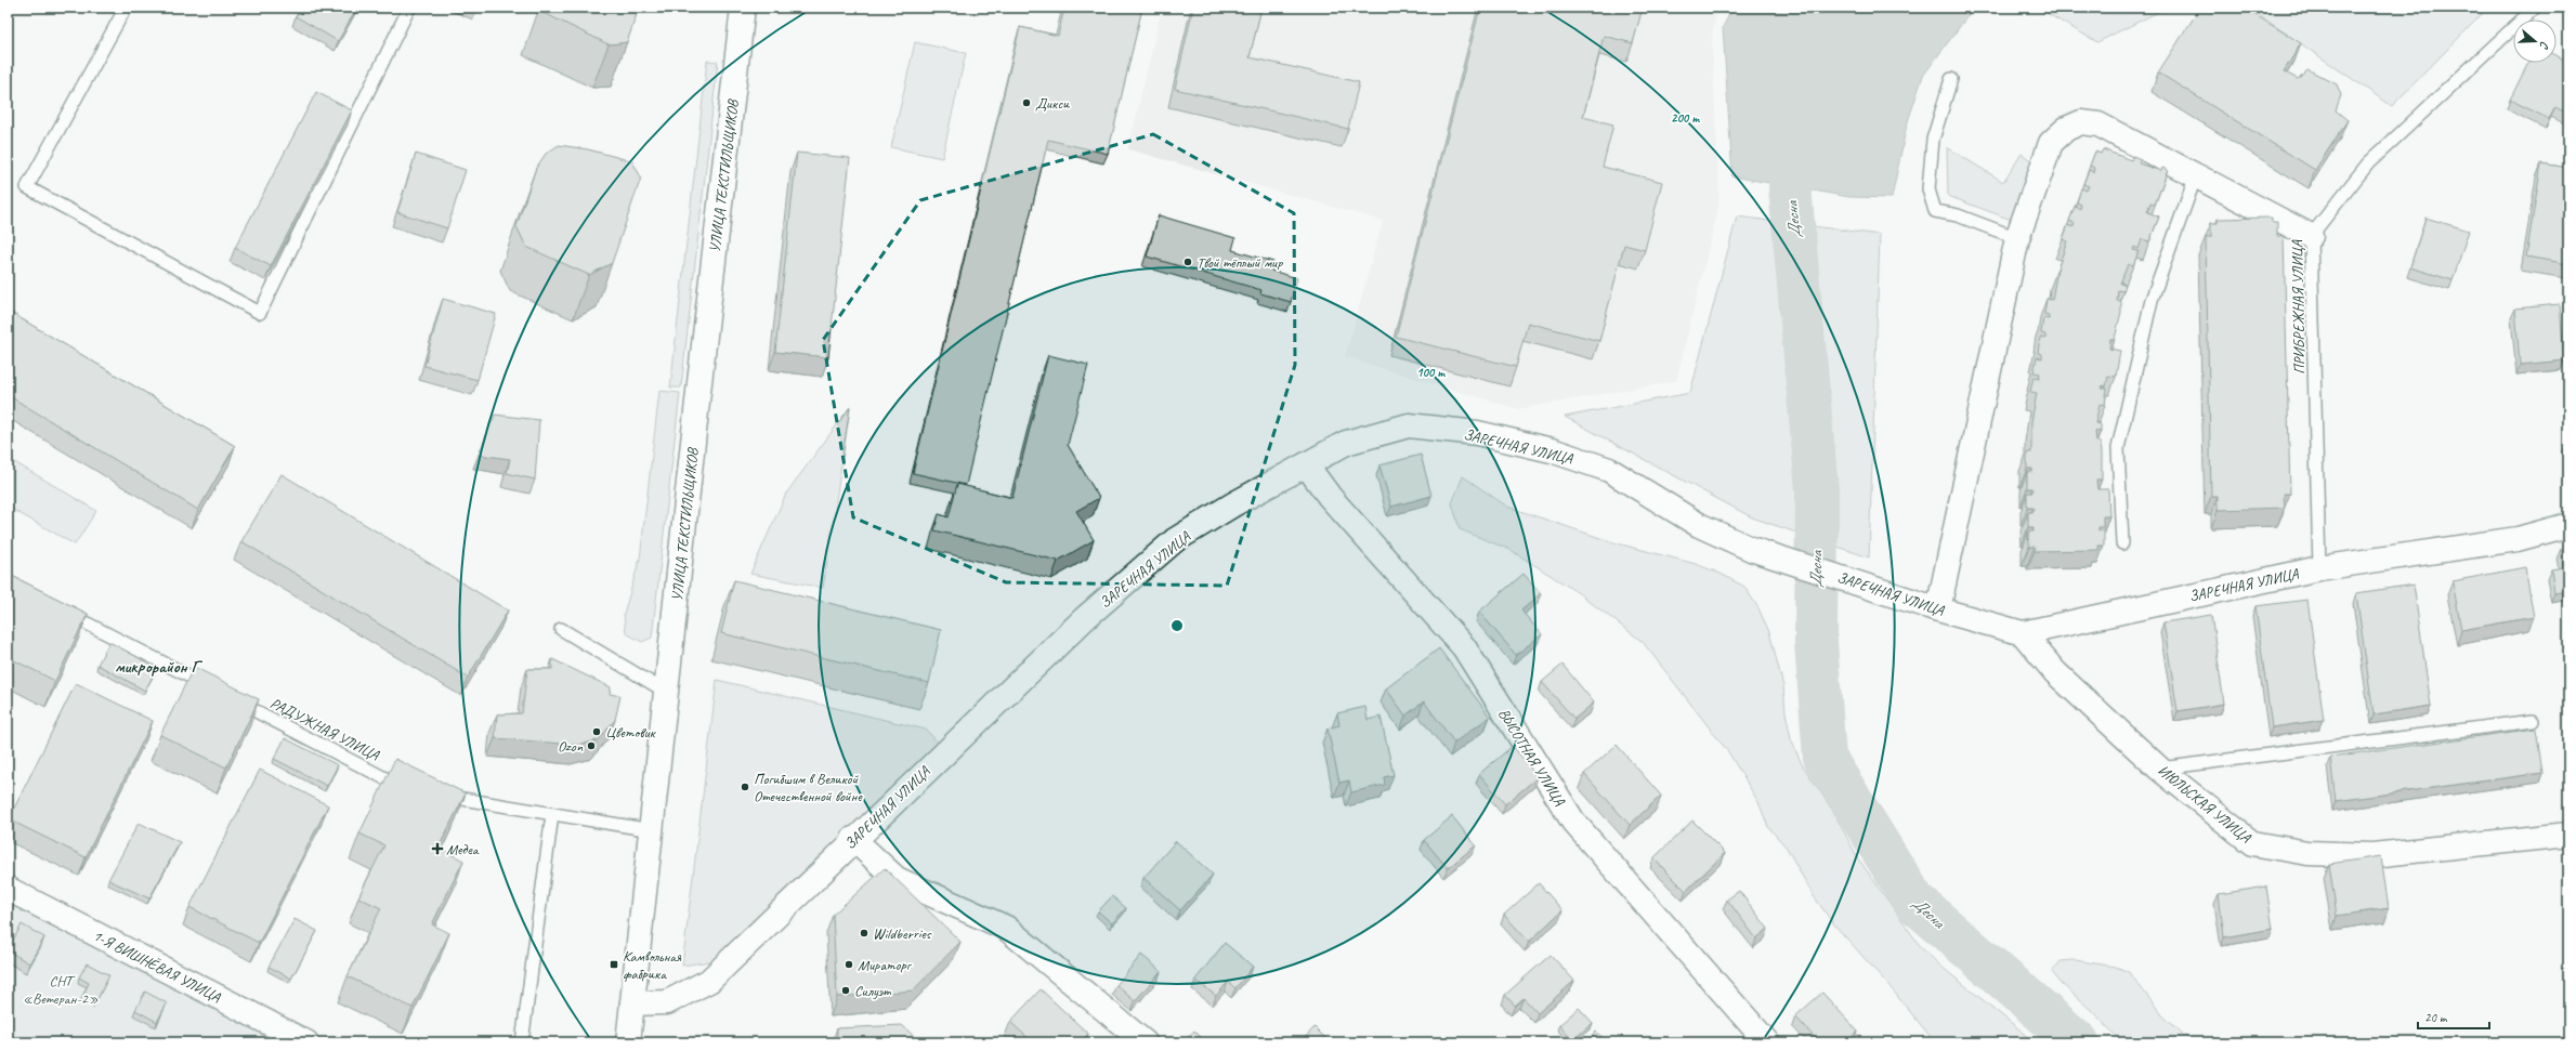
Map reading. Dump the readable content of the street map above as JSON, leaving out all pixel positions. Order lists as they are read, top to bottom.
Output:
{
  "streets": {
    "street": [
      "УЛИЦА ТЕКСТИЛЬЩИКОВ",
      "ЗАРЕЧНАЯ УЛИЦА",
      "ВЫСОТНАЯ УЛИЦА",
      "ИЮЛЬСКАЯ УЛИЦА",
      "1-Я ВИШНЁВАЯ УЛИЦА"
    ],
    "lane": ["ПРИБРЕЖНАЯ УЛИЦА", "РАДУЖНАЯ УЛИЦА"]
  },
  "crossings": [
    ["УЛИЦА ТЕКСТИЛЬЩИКОВ", "ЗАРЕЧНАЯ УЛИЦА"],
    ["ПРИБРЕЖНАЯ УЛИЦА", "ЗАРЕЧНАЯ УЛИЦА"],
    ["ЗАРЕЧНАЯ УЛИЦА", "ВЫСОТНАЯ УЛИЦА"],
    ["ЗАРЕЧНАЯ УЛИЦА", "ИЮЛЬСКАЯ УЛИЦА"]
  ],
  "districts": ["микрорайон Г"],
  "water": ["Десна"],
  "parks": ["СНТ «Ветеран-2»"],
  "places": {
    "other": [
      "Дикси",
      "Твой тёплый мир",
      "Цветовик",
      "Ozon",
      "Погибшим в Великой Отечественной войне",
      "Wildberries",
      "Мираторг",
      "Силуэт"
    ],
    "health": ["Медеа"],
    "transit": ["Камвольная фабрика"]
  },
  "scale_bar": "20 m",
  "north": "right",
  "rings": ["200 m", "100 m"]
}
